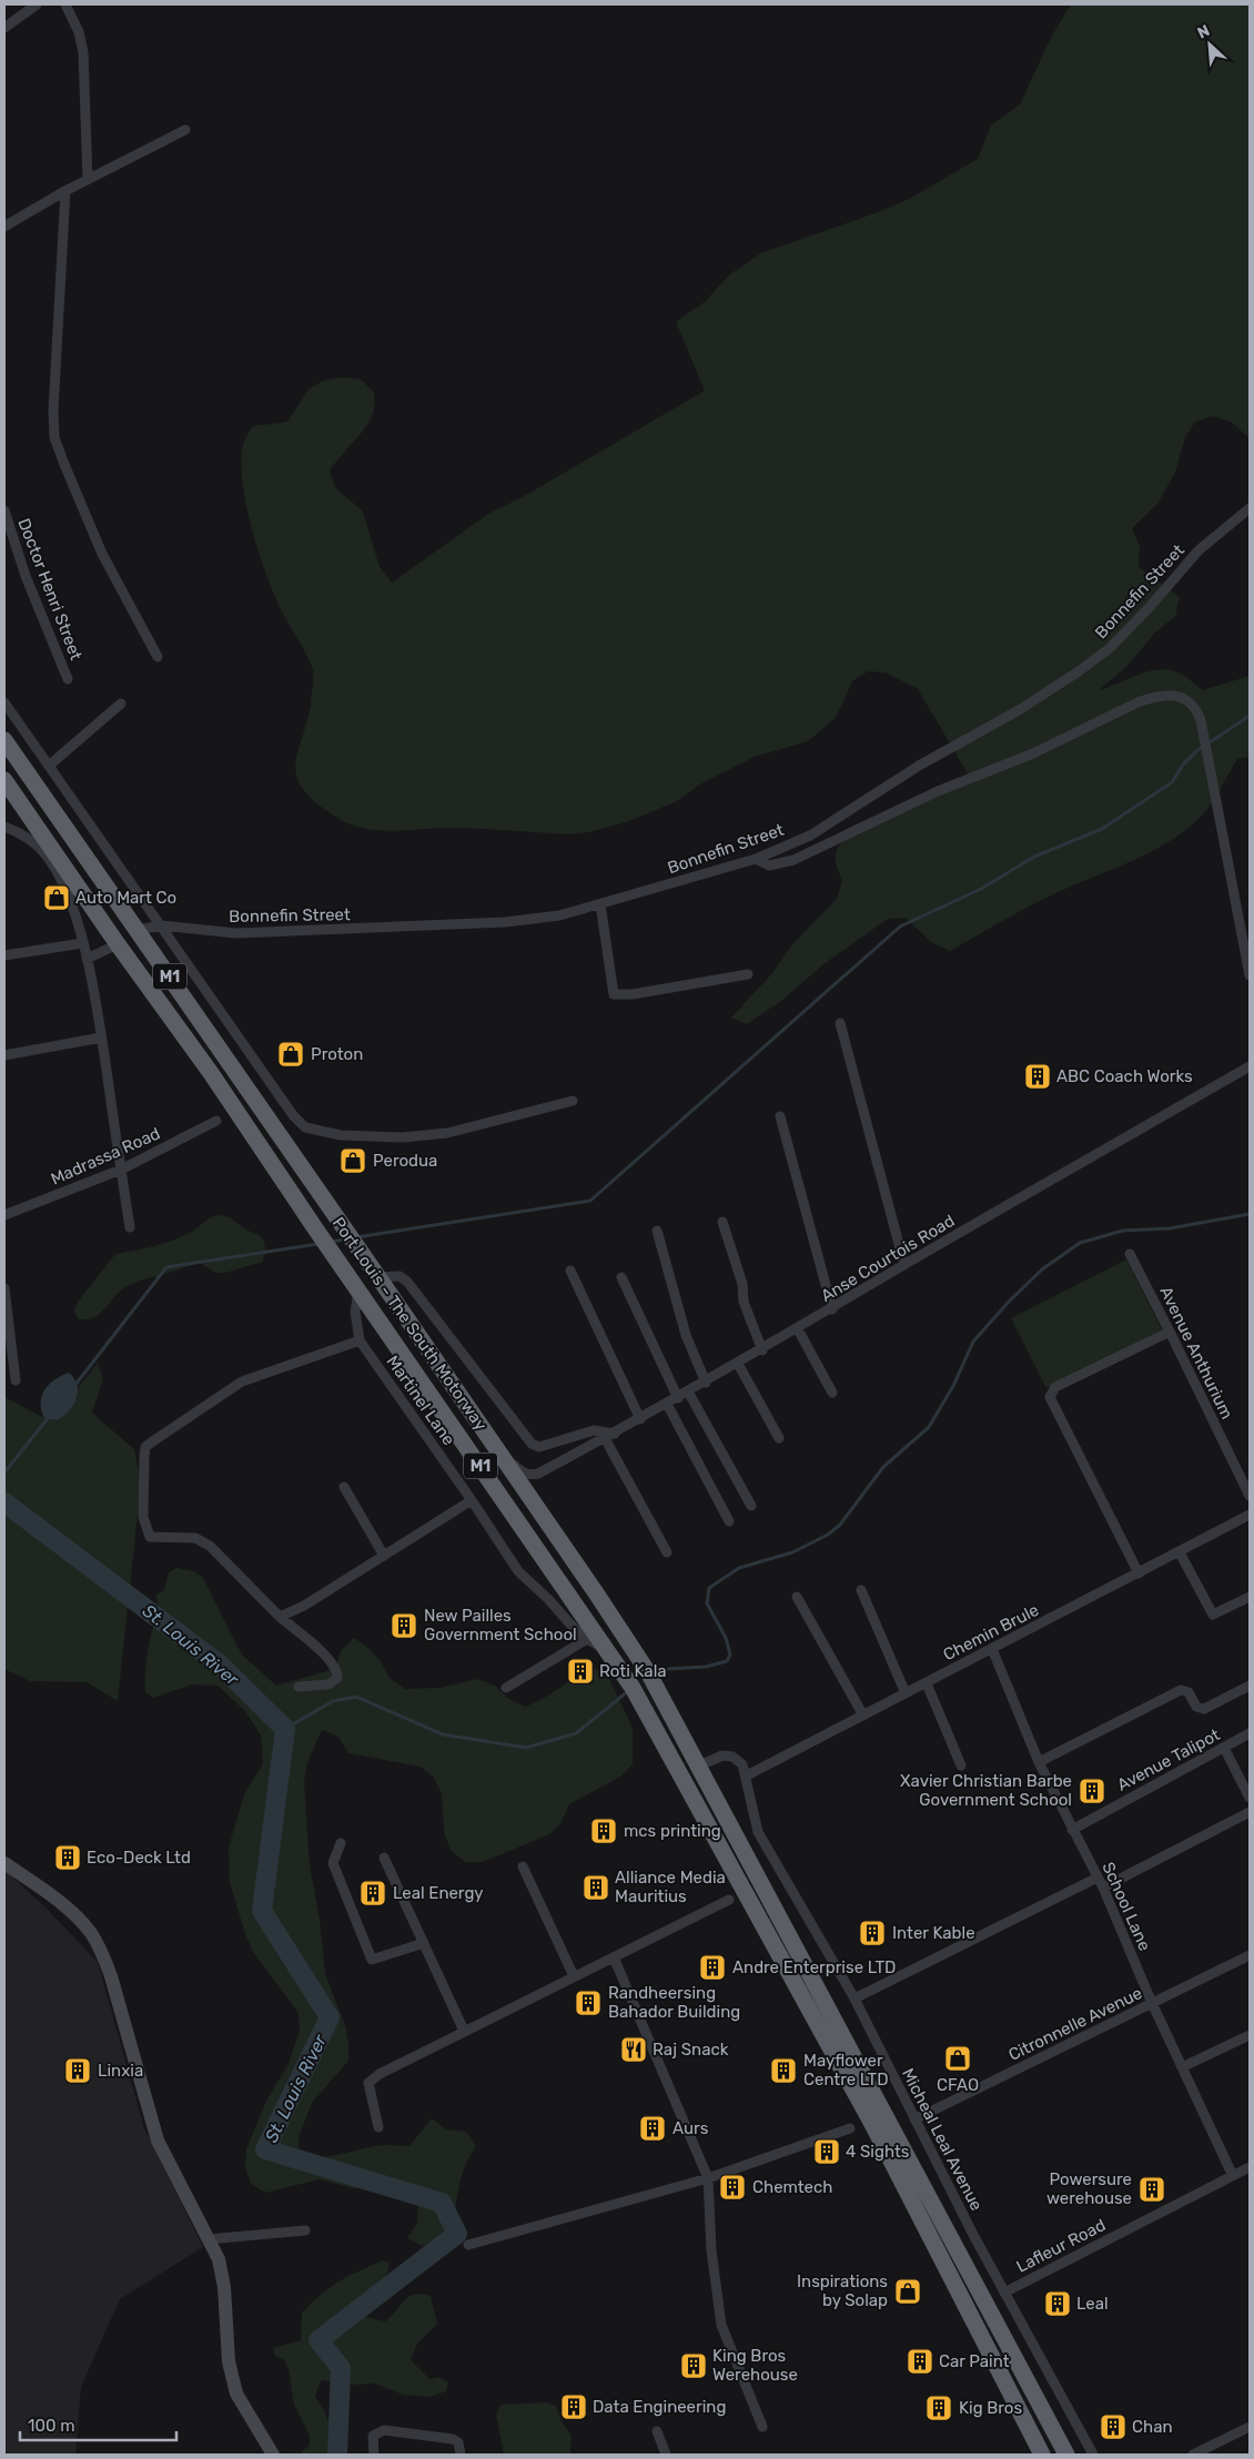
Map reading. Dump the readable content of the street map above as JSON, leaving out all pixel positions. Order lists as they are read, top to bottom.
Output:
{
  "streets": {
    "highway": ["M1", "Port Louis – The South Motorway"],
    "street": [
      "Doctor Henri Street",
      "Bonnefin Street",
      "Madrassa Road",
      "Anse Courtois Road",
      "Avenue Anthurium",
      "Martinel Lane",
      "Chemin Brule",
      "Avenue Talipot",
      "School Lane",
      "Citronnelle Avenue",
      "Micheal Leal Avenue",
      "Lafleur Road"
    ]
  },
  "crossings": [
    ["Bonnefin Street", "Port Louis – The South Motorway"],
    ["Port Louis – The South Motorway", "Martinel Lane"],
    ["Chemin Brule", "School Lane"],
    ["Chemin Brule", "Micheal Leal Avenue"],
    ["Avenue Talipot", "School Lane"],
    ["School Lane", "Citronnelle Avenue"],
    ["School Lane", "Lafleur Road"],
    ["Citronnelle Avenue", "Micheal Leal Avenue"],
    ["Micheal Leal Avenue", "Lafleur Road"]
  ],
  "water": ["St. Louis River"],
  "places": {
    "shop": [
      "Auto Mart Co",
      "Proton",
      "Perodua",
      "CFAO",
      "Inspirations by Solap"
    ],
    "building": [
      "ABC Coach Works",
      "New Pailles Government School",
      "Roti Kala",
      "Xavier Christian Barbe Government School",
      "mcs printing",
      "Eco-Deck Ltd",
      "Alliance Media Mauritius",
      "Leal Energy",
      "Inter Kable",
      "Andre Enterprise LTD",
      "Randheersing Bahador Building",
      "Linxia",
      "Mayflower Centre LTD",
      "Aurs",
      "4 Sights",
      "Chemtech",
      "Powersure werehouse",
      "Leal",
      "Car Paint",
      "King Bros Werehouse",
      "Data Engineering",
      "Kig Bros",
      "Chan"
    ],
    "restaurant": ["Raj Snack"]
  },
  "scale_bar": "100 m",
  "north": "top left"
}
